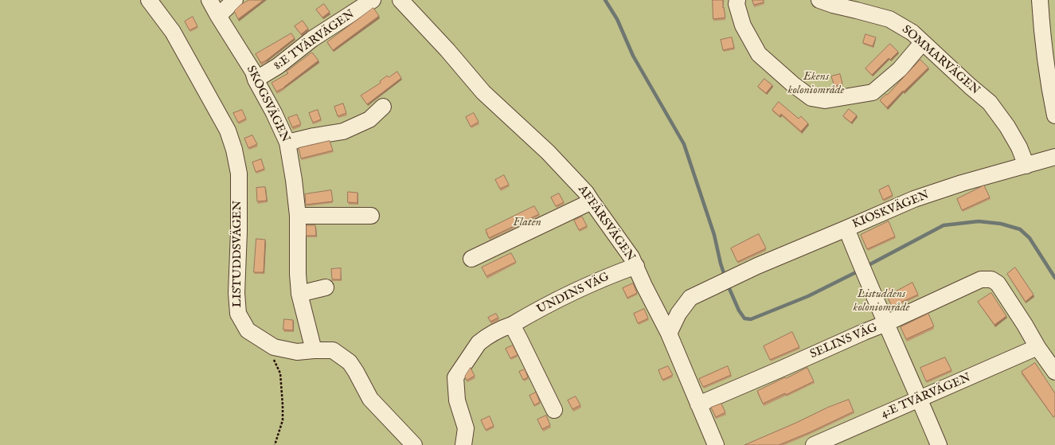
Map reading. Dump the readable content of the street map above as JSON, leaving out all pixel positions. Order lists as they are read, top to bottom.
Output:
{
  "streets": {
    "street": [
      "8:E TVÄRVÄGEN",
      "SOMMARVÄGEN",
      "SKOGSVÄGEN",
      "KIOSKVÄGEN",
      "AFFÄRSVÄGEN",
      "LISTUDDSVÄGEN",
      "UNDINS VÄG",
      "SELINS VÄG",
      "4:E TVÄRVÄGEN"
    ]
  },
  "crossings": [
    ["8:E TVÄRVÄGEN", "SKOGSVÄGEN"],
    ["SOMMARVÄGEN", "KIOSKVÄGEN"],
    ["SKOGSVÄGEN", "LISTUDDSVÄGEN"],
    ["KIOSKVÄGEN", "AFFÄRSVÄGEN"],
    ["AFFÄRSVÄGEN", "UNDINS VÄG"],
    ["AFFÄRSVÄGEN", "SELINS VÄG"],
    ["SELINS VÄG", "4:E TVÄRVÄGEN"]
  ],
  "parks": ["Ekens koloniområde", "Flaten", "Listuddens koloniområde"]
}
